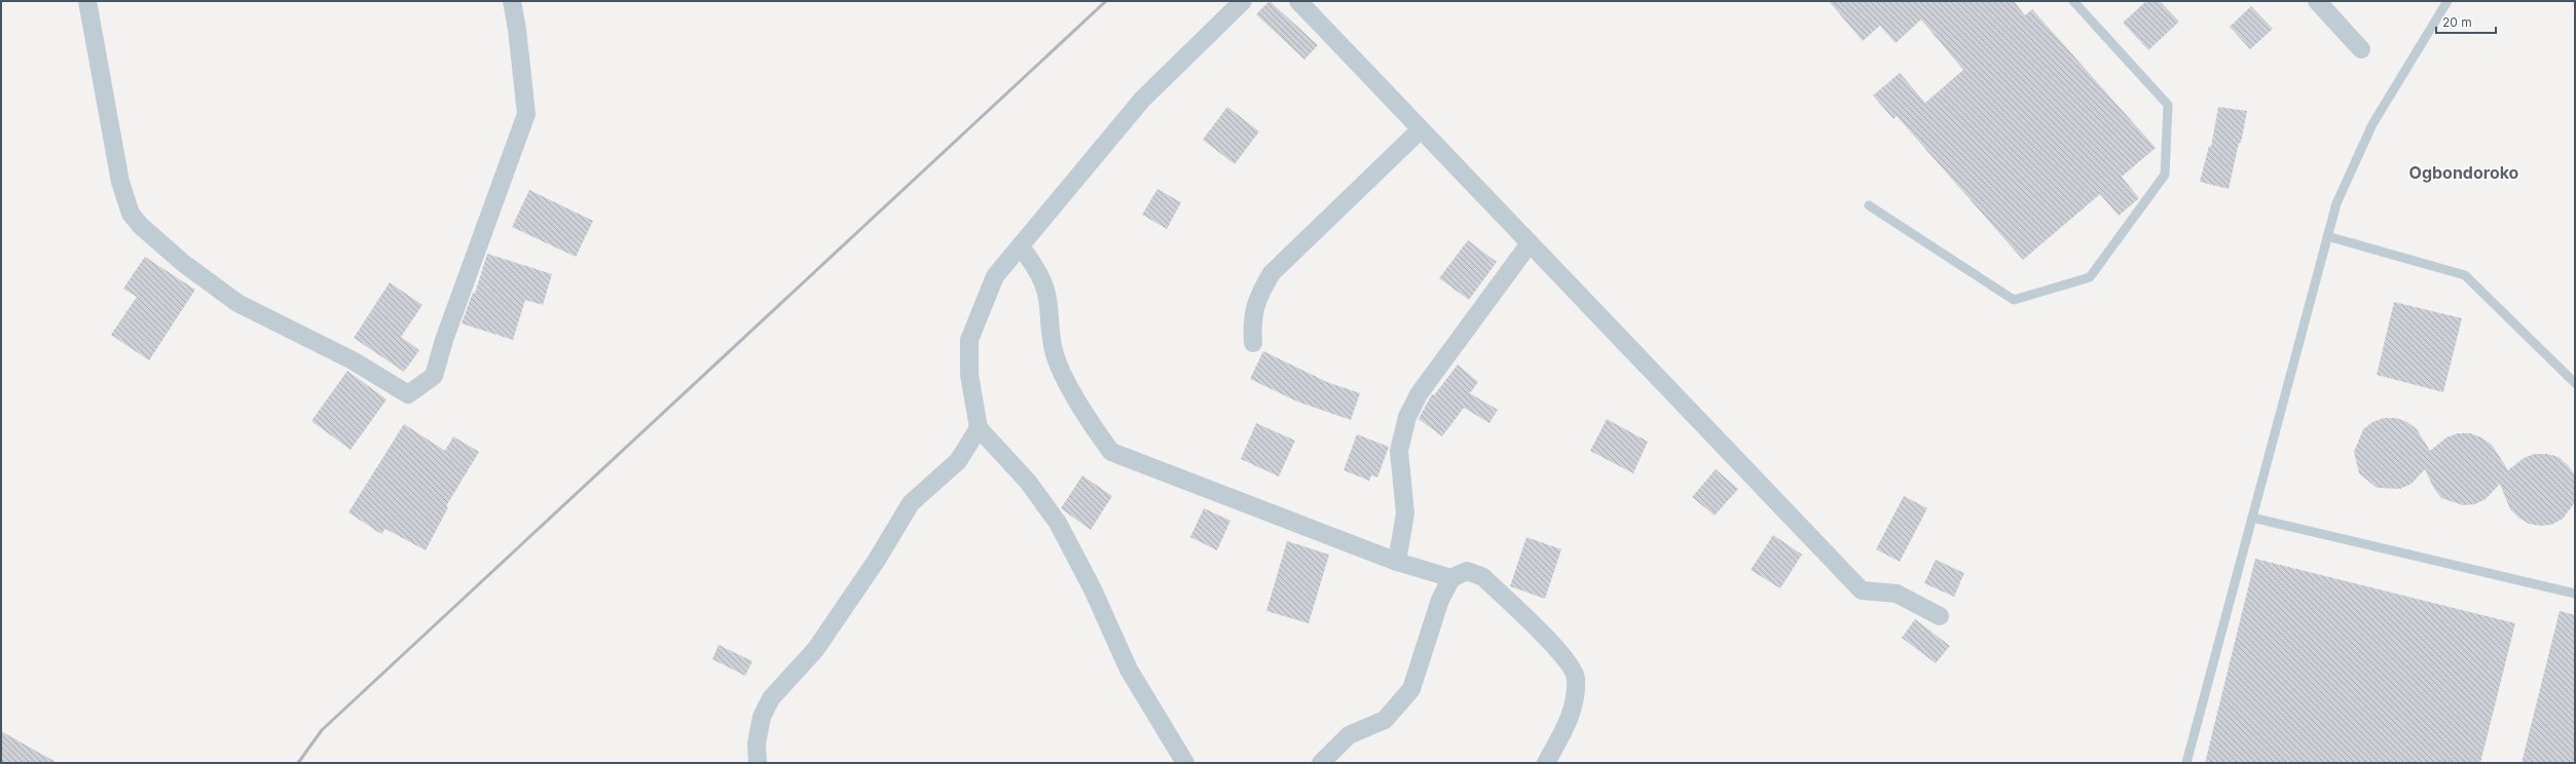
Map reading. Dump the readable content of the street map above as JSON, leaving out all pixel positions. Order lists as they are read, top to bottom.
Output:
{
  "districts": ["Ogbondoroko"],
  "scale_bar": "20 m"
}
